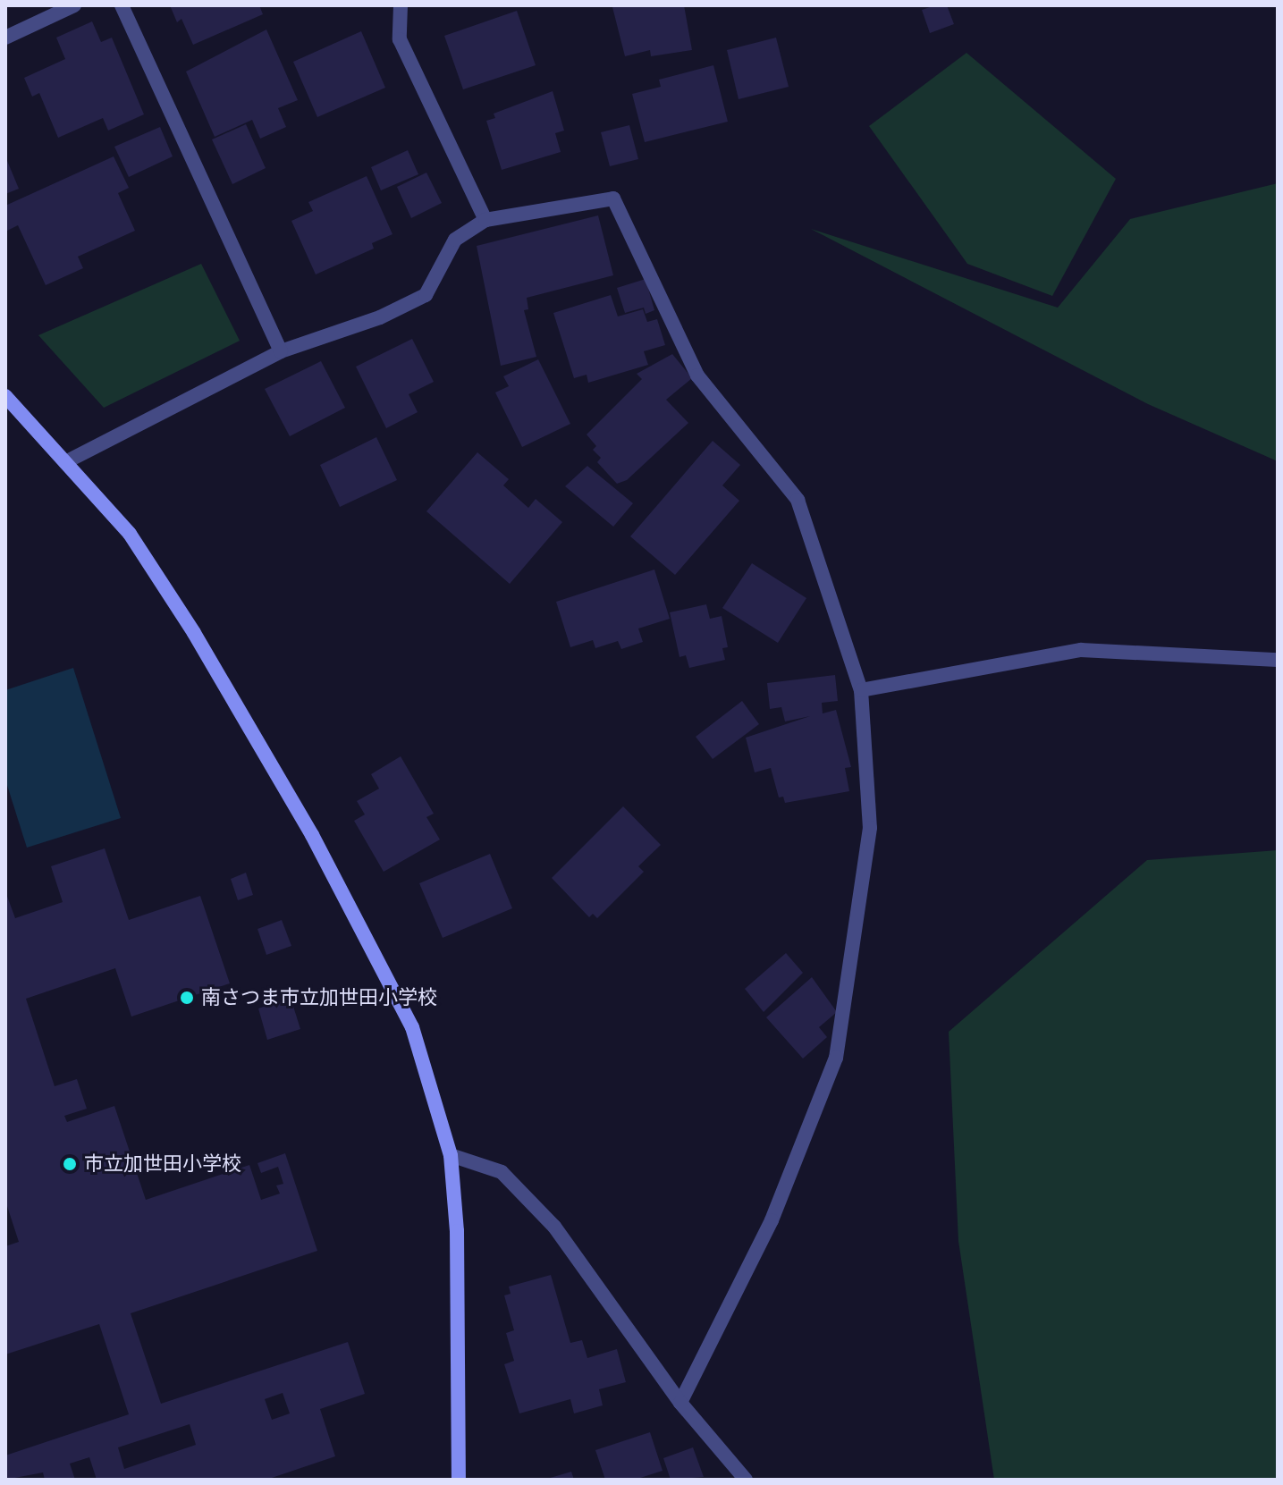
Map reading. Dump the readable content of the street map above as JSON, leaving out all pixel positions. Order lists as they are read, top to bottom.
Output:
{
  "places": ["南さつま市立加世田小学校", "市立加世田小学校"]
}
